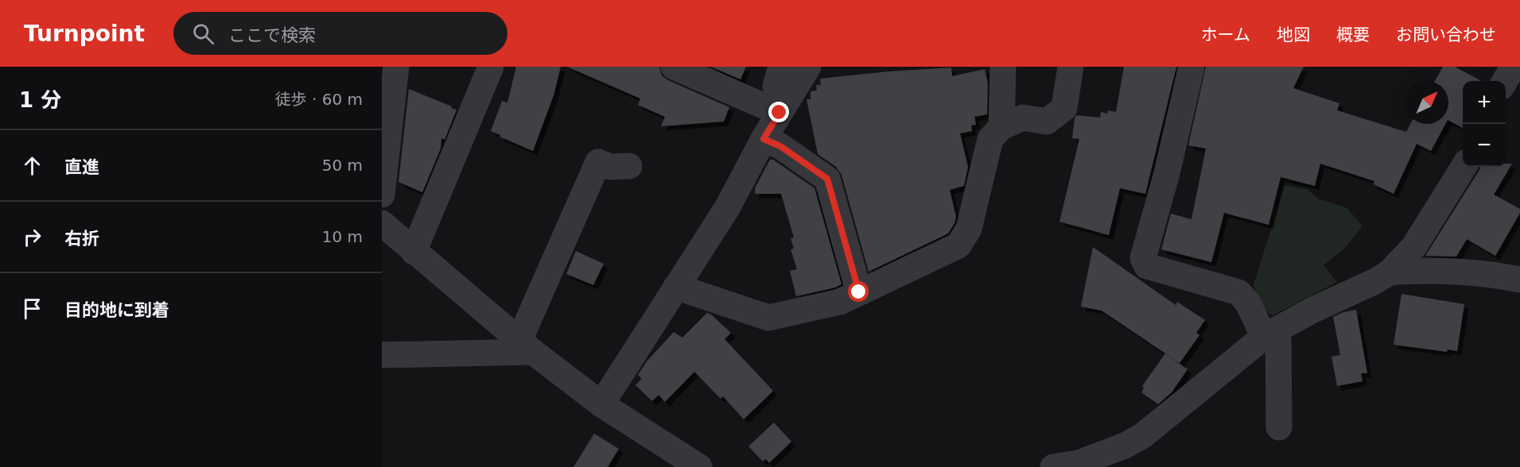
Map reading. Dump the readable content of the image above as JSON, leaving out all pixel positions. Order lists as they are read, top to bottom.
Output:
{
  "north": "top right",
  "page": {
    "header": "Turnpoint",
    "search": "ここで検索",
    "nav": [
      "ホーム",
      "地図",
      "概要",
      "お問い合わせ"
    ],
    "heading": ["1 分", "徒歩 · 60 m"],
    "map_buttons": ["+", "−"],
    "list": [
      ["直進", "50 m"],
      ["右折", "10 m"],
      "目的地に到着"
    ]
  }
}
